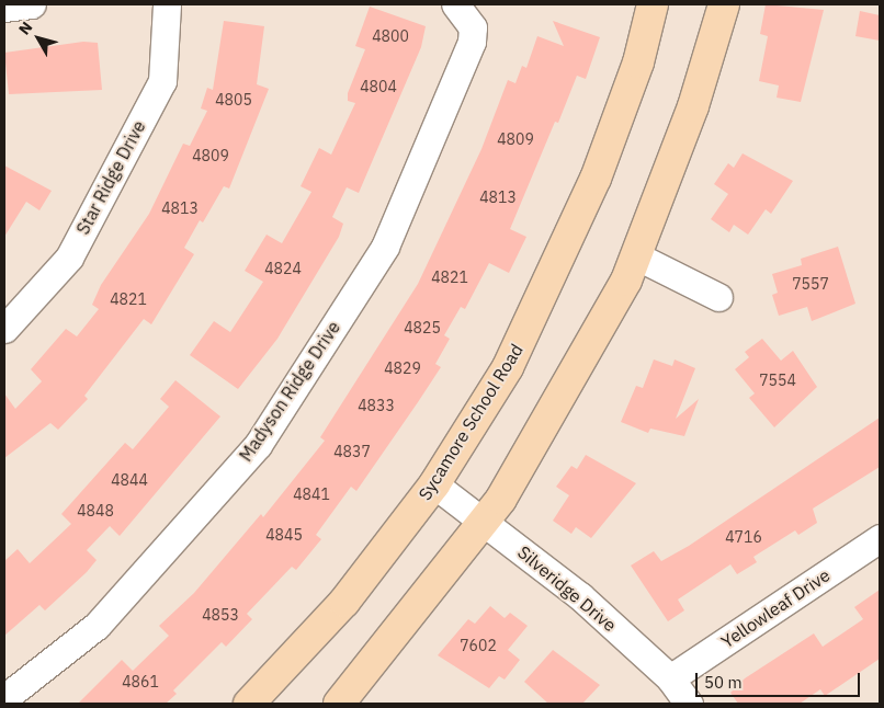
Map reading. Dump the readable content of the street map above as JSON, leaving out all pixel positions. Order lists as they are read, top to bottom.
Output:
{
  "streets": {
    "main road": ["Sycamore School Road"],
    "street": [
      "Star Ridge Drive",
      "Madyson Ridge Drive",
      "Silveridge Drive",
      "Yellowleaf Drive"
    ]
  },
  "crossings": [
    ["Sycamore School Road", "Silveridge Drive"],
    ["Silveridge Drive", "Yellowleaf Drive"]
  ],
  "house_numbers": [
    "4800",
    "4804",
    "4805",
    "4809",
    "4809",
    "4813",
    "4813",
    "4824",
    "4821",
    "7557",
    "4821",
    "4825",
    "4829",
    "7554",
    "4833",
    "4837",
    "4844",
    "4841",
    "4848",
    "4845",
    "4716",
    "4853",
    "7602",
    "4861"
  ],
  "scale_bar": "50 m",
  "north": "top left"
}
